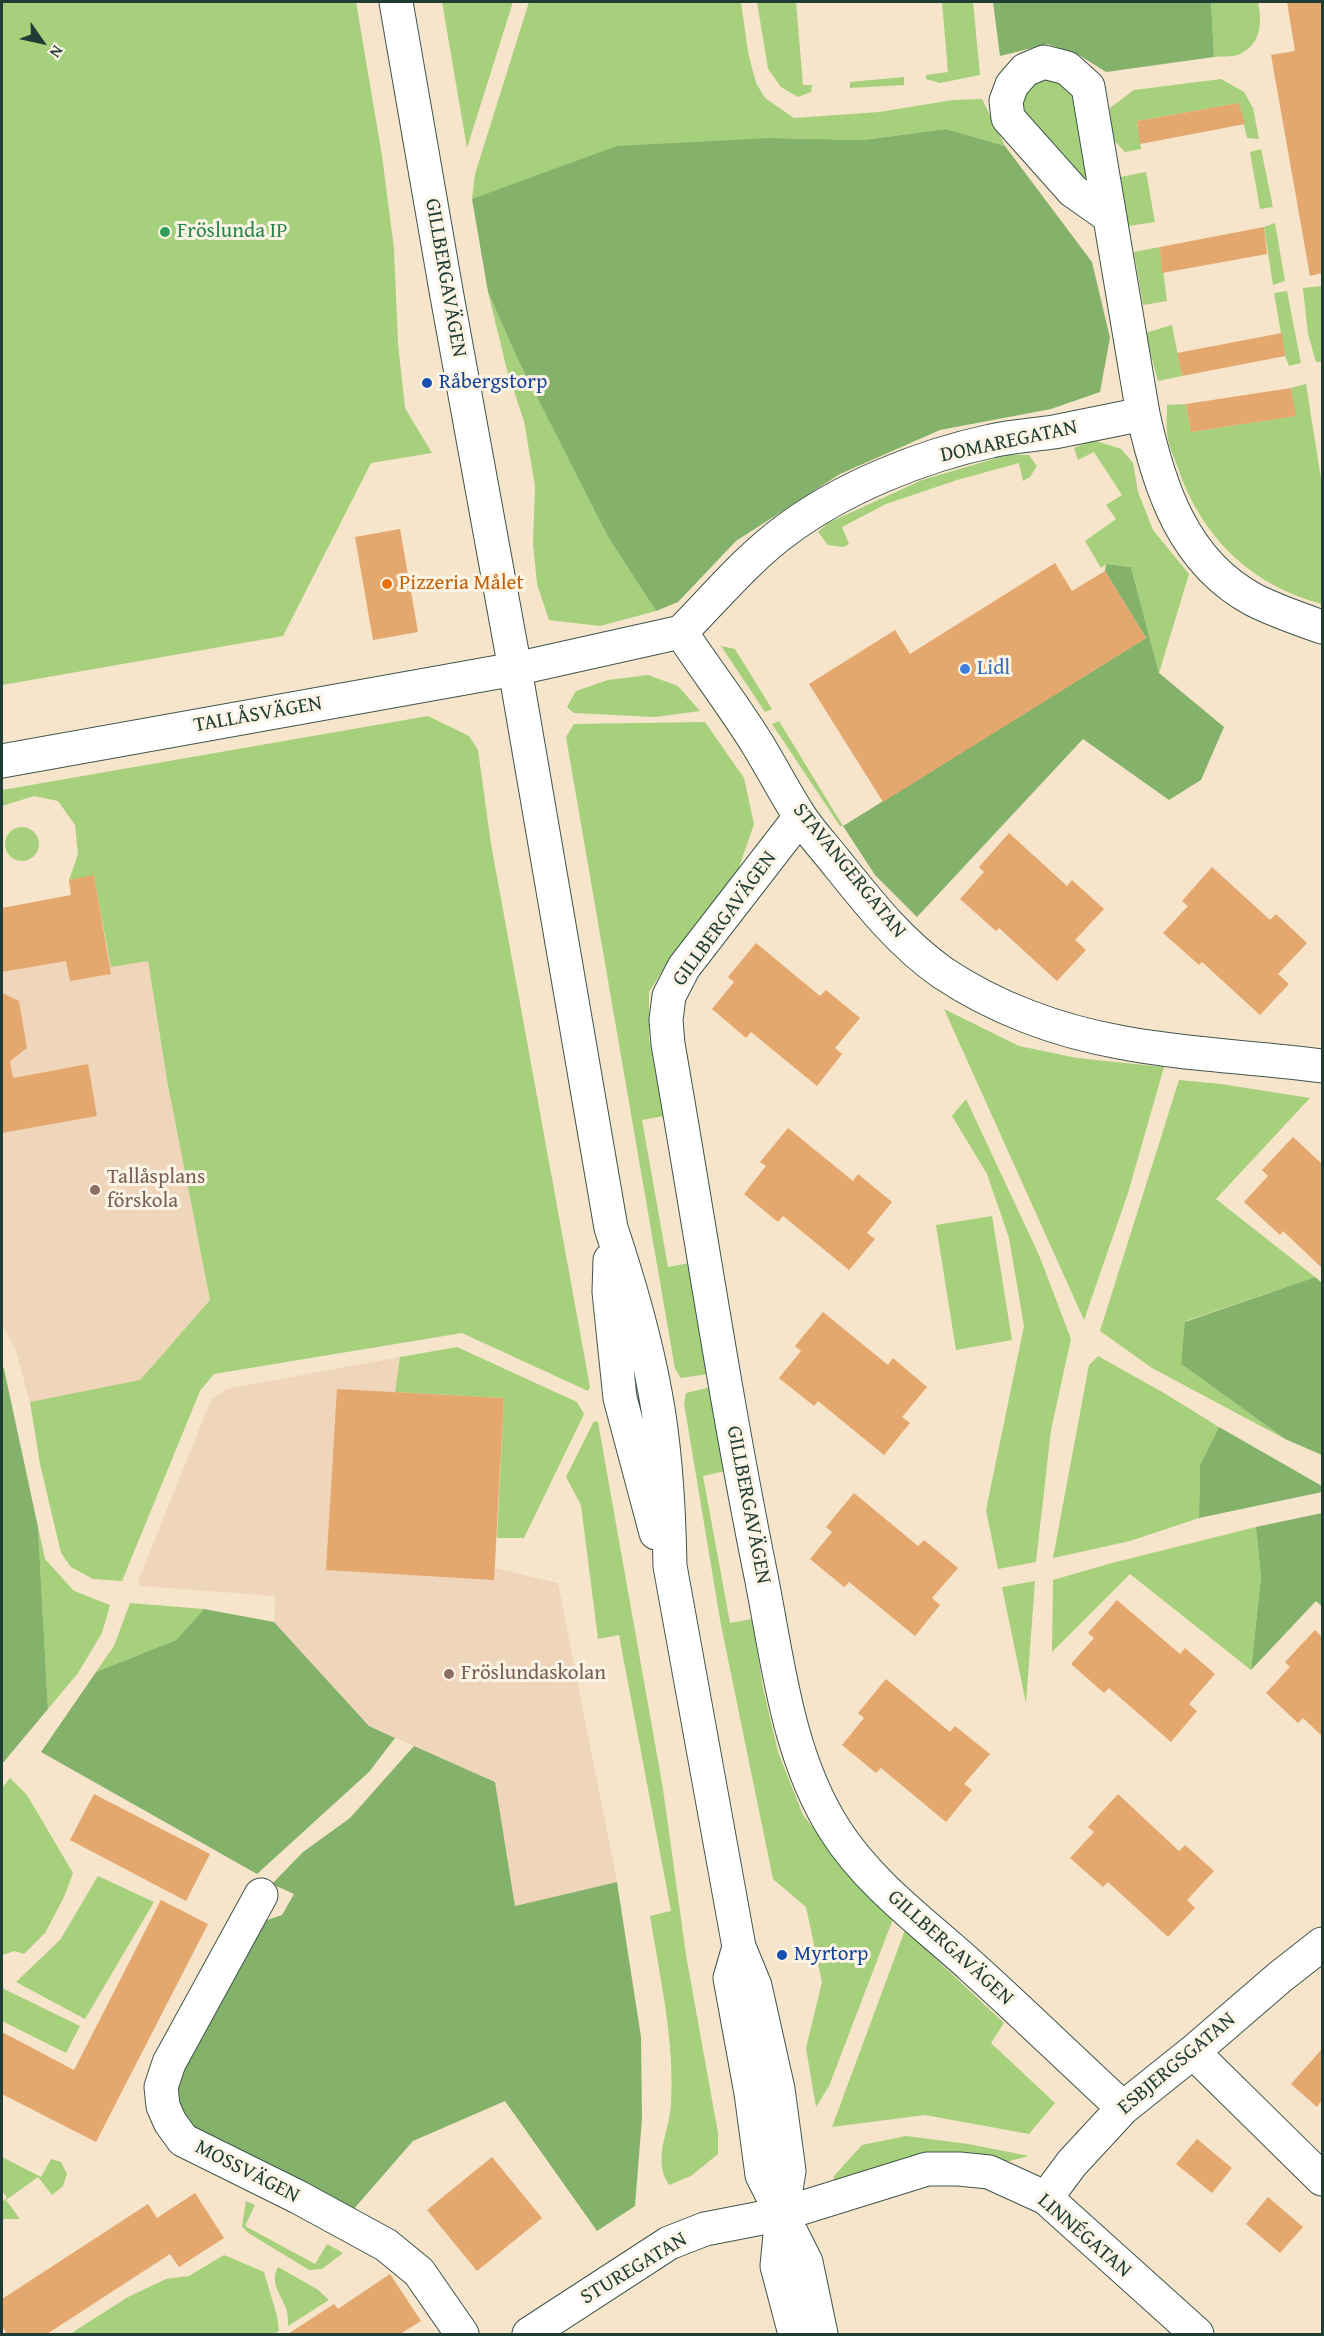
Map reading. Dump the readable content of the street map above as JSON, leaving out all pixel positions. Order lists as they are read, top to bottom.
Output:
{
  "streets": {
    "street": [
      "GILLBERGAVÄGEN",
      "DOMAREGATAN",
      "TALLÅSVÄGEN",
      "STAVANGERGATAN",
      "ESBJERGSGATAN",
      "MOSSVÄGEN",
      "LINNÉGATAN",
      "STUREGATAN"
    ]
  },
  "crossings": [
    ["GILLBERGAVÄGEN", "TALLÅSVÄGEN"],
    ["GILLBERGAVÄGEN", "STAVANGERGATAN"],
    ["GILLBERGAVÄGEN", "ESBJERGSGATAN"],
    ["GILLBERGAVÄGEN", "LINNÉGATAN"],
    ["GILLBERGAVÄGEN", "STUREGATAN"],
    ["DOMAREGATAN", "STAVANGERGATAN"],
    ["ESBJERGSGATAN", "LINNÉGATAN"],
    ["LINNÉGATAN", "STUREGATAN"]
  ],
  "places": [
    "Fröslunda IP",
    "Råbergstorp",
    "Pizzeria Målet",
    "Lidl",
    "Tallåsplans förskola",
    "Fröslundaskolan",
    "Myrtorp"
  ],
  "north": "bottom right"
}
